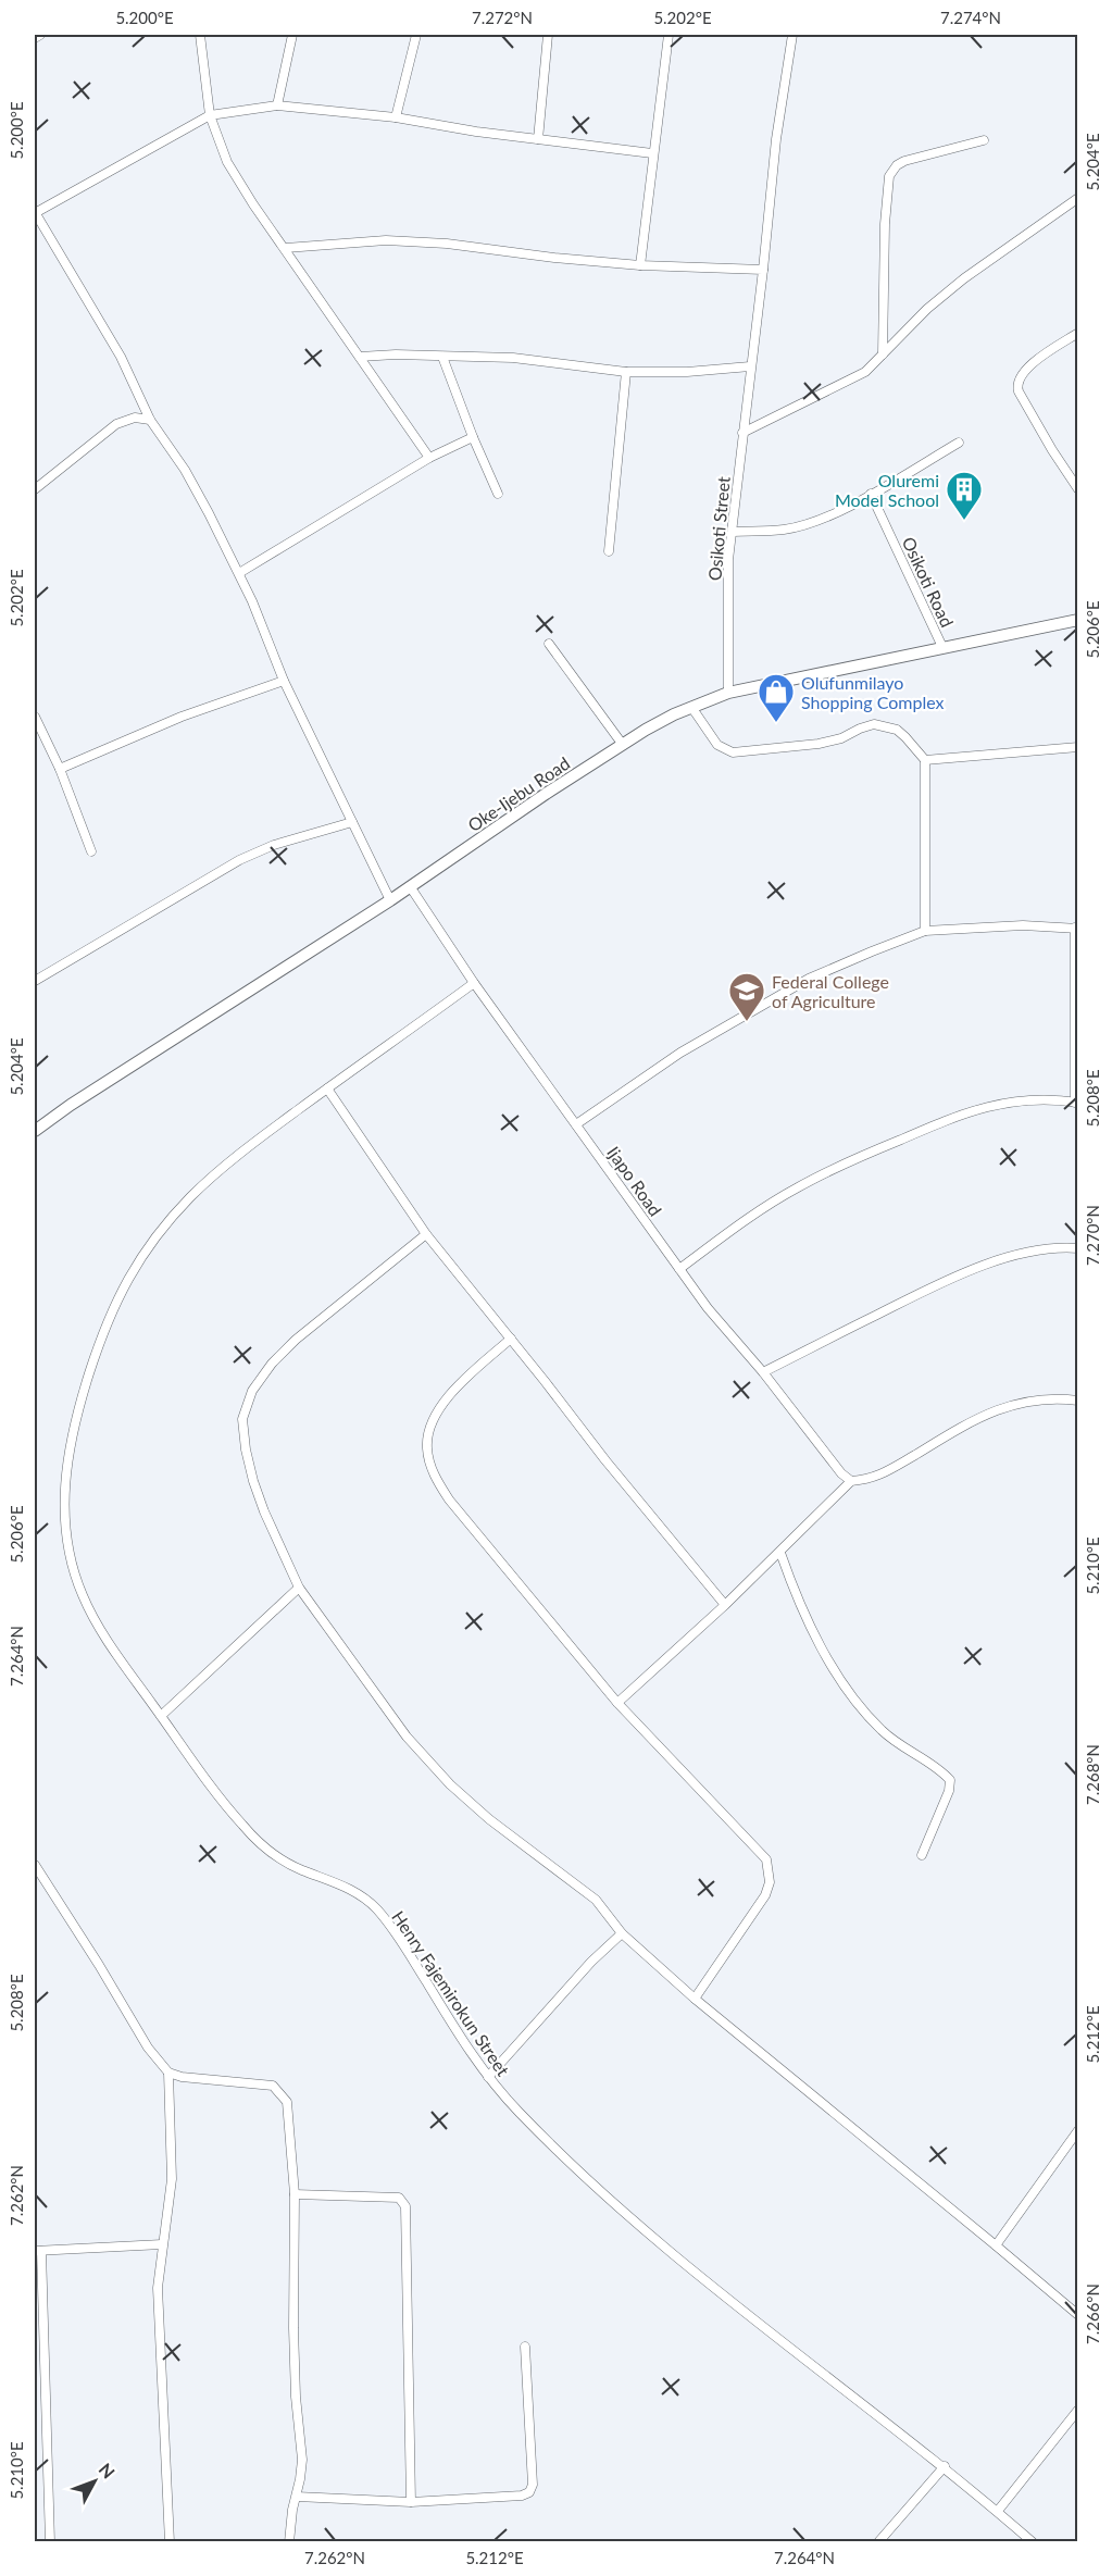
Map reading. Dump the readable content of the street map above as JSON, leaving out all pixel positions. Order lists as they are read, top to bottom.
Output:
{
  "streets": {
    "main road": ["Oke-Ijebu Road"],
    "street": [
      "Osikoti Street",
      "Osikoti Road",
      "Ijapo Road",
      "Henry Fajemirokun Street"
    ]
  },
  "crossings": [
    ["Osikoti Street", "Oke-Ijebu Road"],
    ["Osikoti Road", "Oke-Ijebu Road"],
    ["Oke-Ijebu Road", "Ijapo Road"],
    ["Ijapo Road", "Henry Fajemirokun Street"]
  ],
  "places": {
    "building": ["Oluremi Model School"],
    "shop": ["Olufunmilayo Shopping Complex"],
    "school or university": ["Federal College of Agriculture"]
  },
  "north": "top right",
  "coordinates": [
    "5.200°E",
    "7.272°N",
    "5.202°E",
    "7.274°N",
    "5.204°E",
    "5.206°E",
    "5.208°E",
    "7.270°N",
    "5.210°E",
    "7.264°N",
    "7.268°N",
    "5.212°E",
    "7.262°N",
    "7.266°N"
  ]
}
